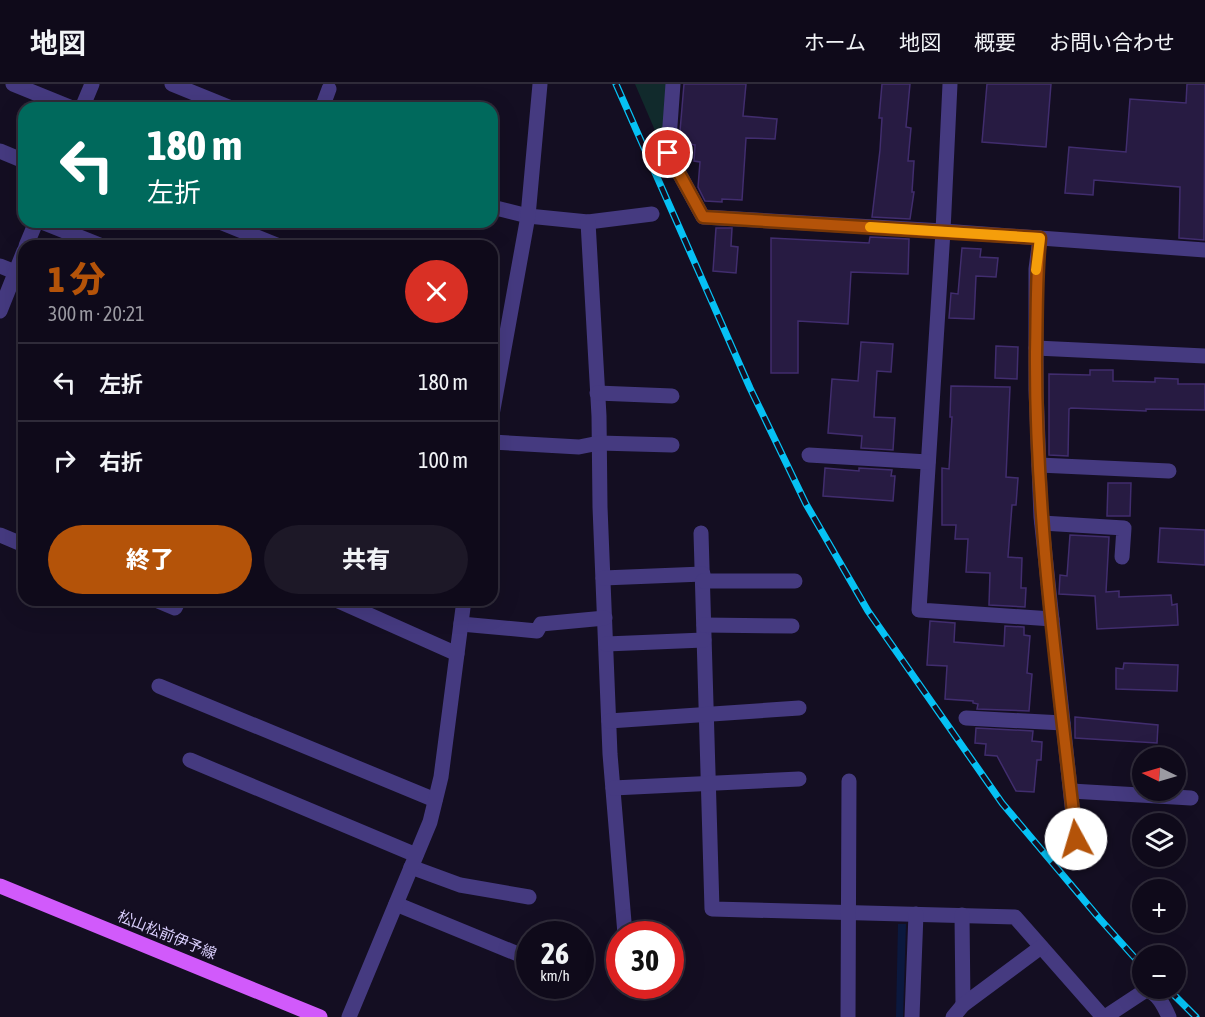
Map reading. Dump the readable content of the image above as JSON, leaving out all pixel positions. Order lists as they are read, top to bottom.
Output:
{
  "streets": {
    "main road": ["松山松前伊予線"]
  },
  "north": "left",
  "page": {
    "header": "地図",
    "nav": [
      "ホーム",
      "地図",
      "概要",
      "お問い合わせ"
    ],
    "turn": ["180 m", "左折"],
    "heading": ["1 分", "300 m · 20:21"],
    "list": [
      {
        "name": "左折",
        "value": "180 m"
      },
      {
        "name": "右折",
        "value": "100 m"
      }
    ],
    "buttons": ["終了", "共有"],
    "map_buttons": ["+", "−"],
    "speed": "26 km/h",
    "limit": "30"
  }
}
